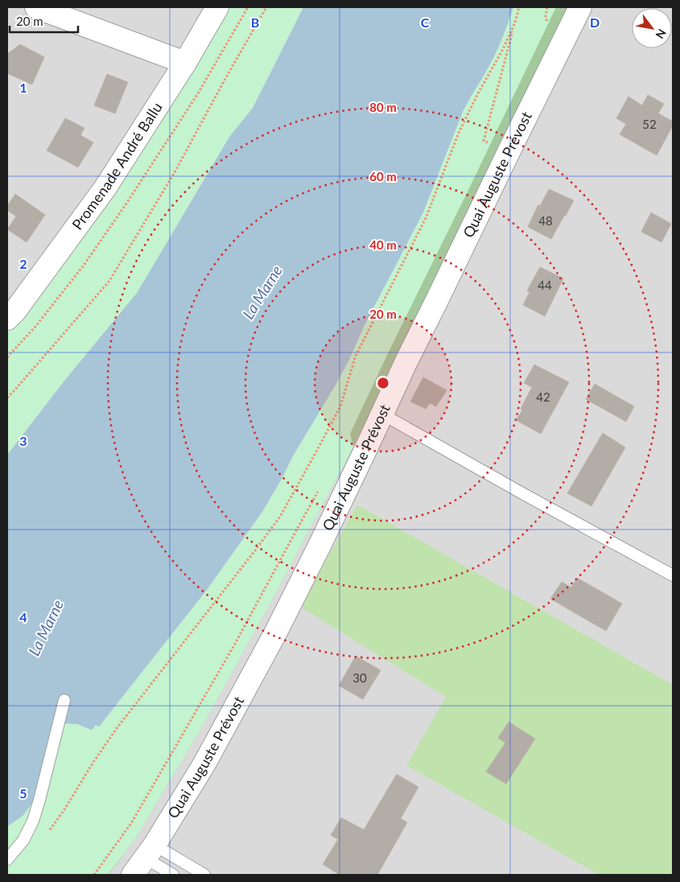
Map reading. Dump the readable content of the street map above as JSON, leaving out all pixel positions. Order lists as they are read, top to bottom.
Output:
{
  "streets": {
    "street": ["Promenade André Ballu", "Quai Auguste Prévost"]
  },
  "water": ["La Marne"],
  "house_numbers": [
    "52",
    "48",
    "44",
    "42",
    "30"
  ],
  "scale_bar": "20 m",
  "north": "bottom right",
  "grid": {
    "columns": ["B", "C", "D"],
    "rows": [
      "1",
      "2",
      "3",
      "4",
      "5"
    ]
  },
  "rings": [
    "80 m",
    "60 m",
    "40 m",
    "20 m"
  ]
}
